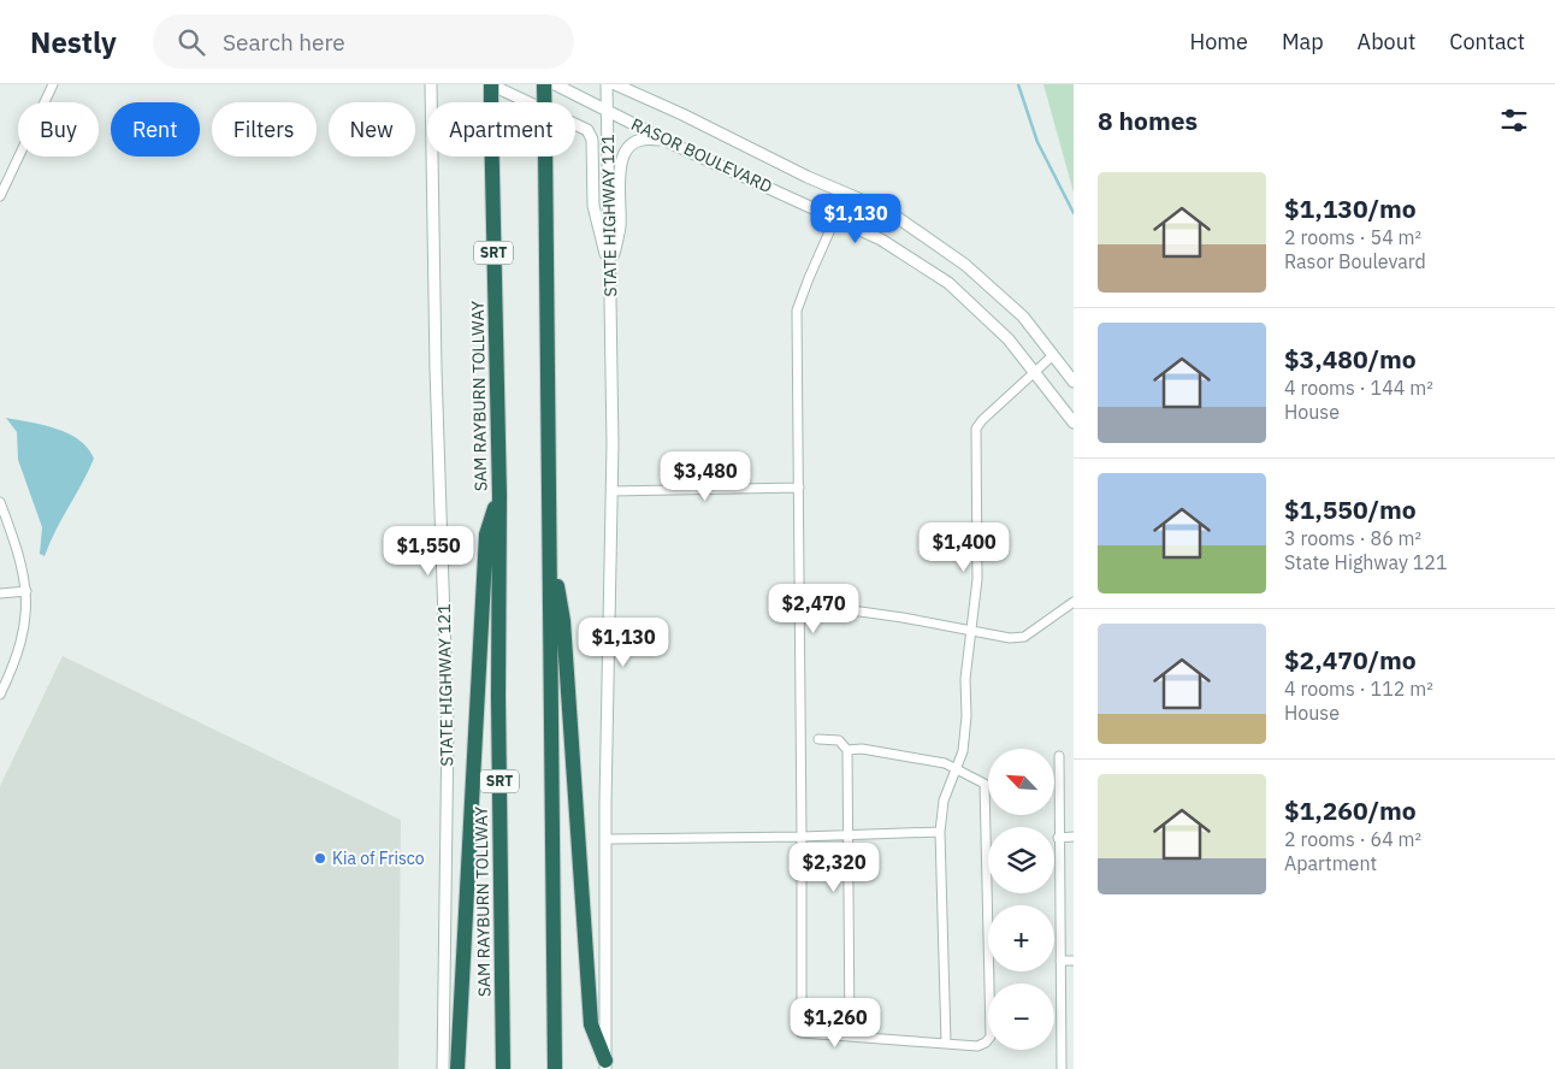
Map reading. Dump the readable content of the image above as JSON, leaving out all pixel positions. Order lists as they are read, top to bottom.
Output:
{
  "streets": {
    "highway": ["SRT", "SAM RAYBURN TOLLWAY"],
    "main road": ["RASOR BOULEVARD", "STATE HIGHWAY 121"]
  },
  "crossings": [
    ["RASOR BOULEVARD", "STATE HIGHWAY 121"]
  ],
  "places": ["Kia of Frisco"],
  "north": "top left",
  "page": {
    "header": "Nestly",
    "search": "Search here",
    "nav": [
      "Home",
      "Map",
      "About",
      "Contact"
    ],
    "heading": "8 homes",
    "chip": [
      "Buy",
      "Rent",
      "Filters",
      "New",
      "Apartment"
    ],
    "list": [
      {
        "name": "$1,130/mo",
        "note": "2 rooms · 54 m² · Rasor Boulevard"
      },
      {
        "name": "$3,480/mo",
        "note": "4 rooms · 144 m² · House"
      },
      {
        "name": "$1,550/mo",
        "note": "3 rooms · 86 m² · State Highway 121"
      },
      {
        "name": "$2,470/mo",
        "note": "4 rooms · 112 m² · House"
      },
      {
        "name": "$1,260/mo",
        "note": "2 rooms · 64 m² · Apartment"
      }
    ],
    "price": [
      "$1,130",
      "$3,480",
      "$1,400",
      "$1,550",
      "$2,470",
      "$1,130",
      "$2,320",
      "$1,260"
    ],
    "map_buttons": ["+", "−"]
  }
}
